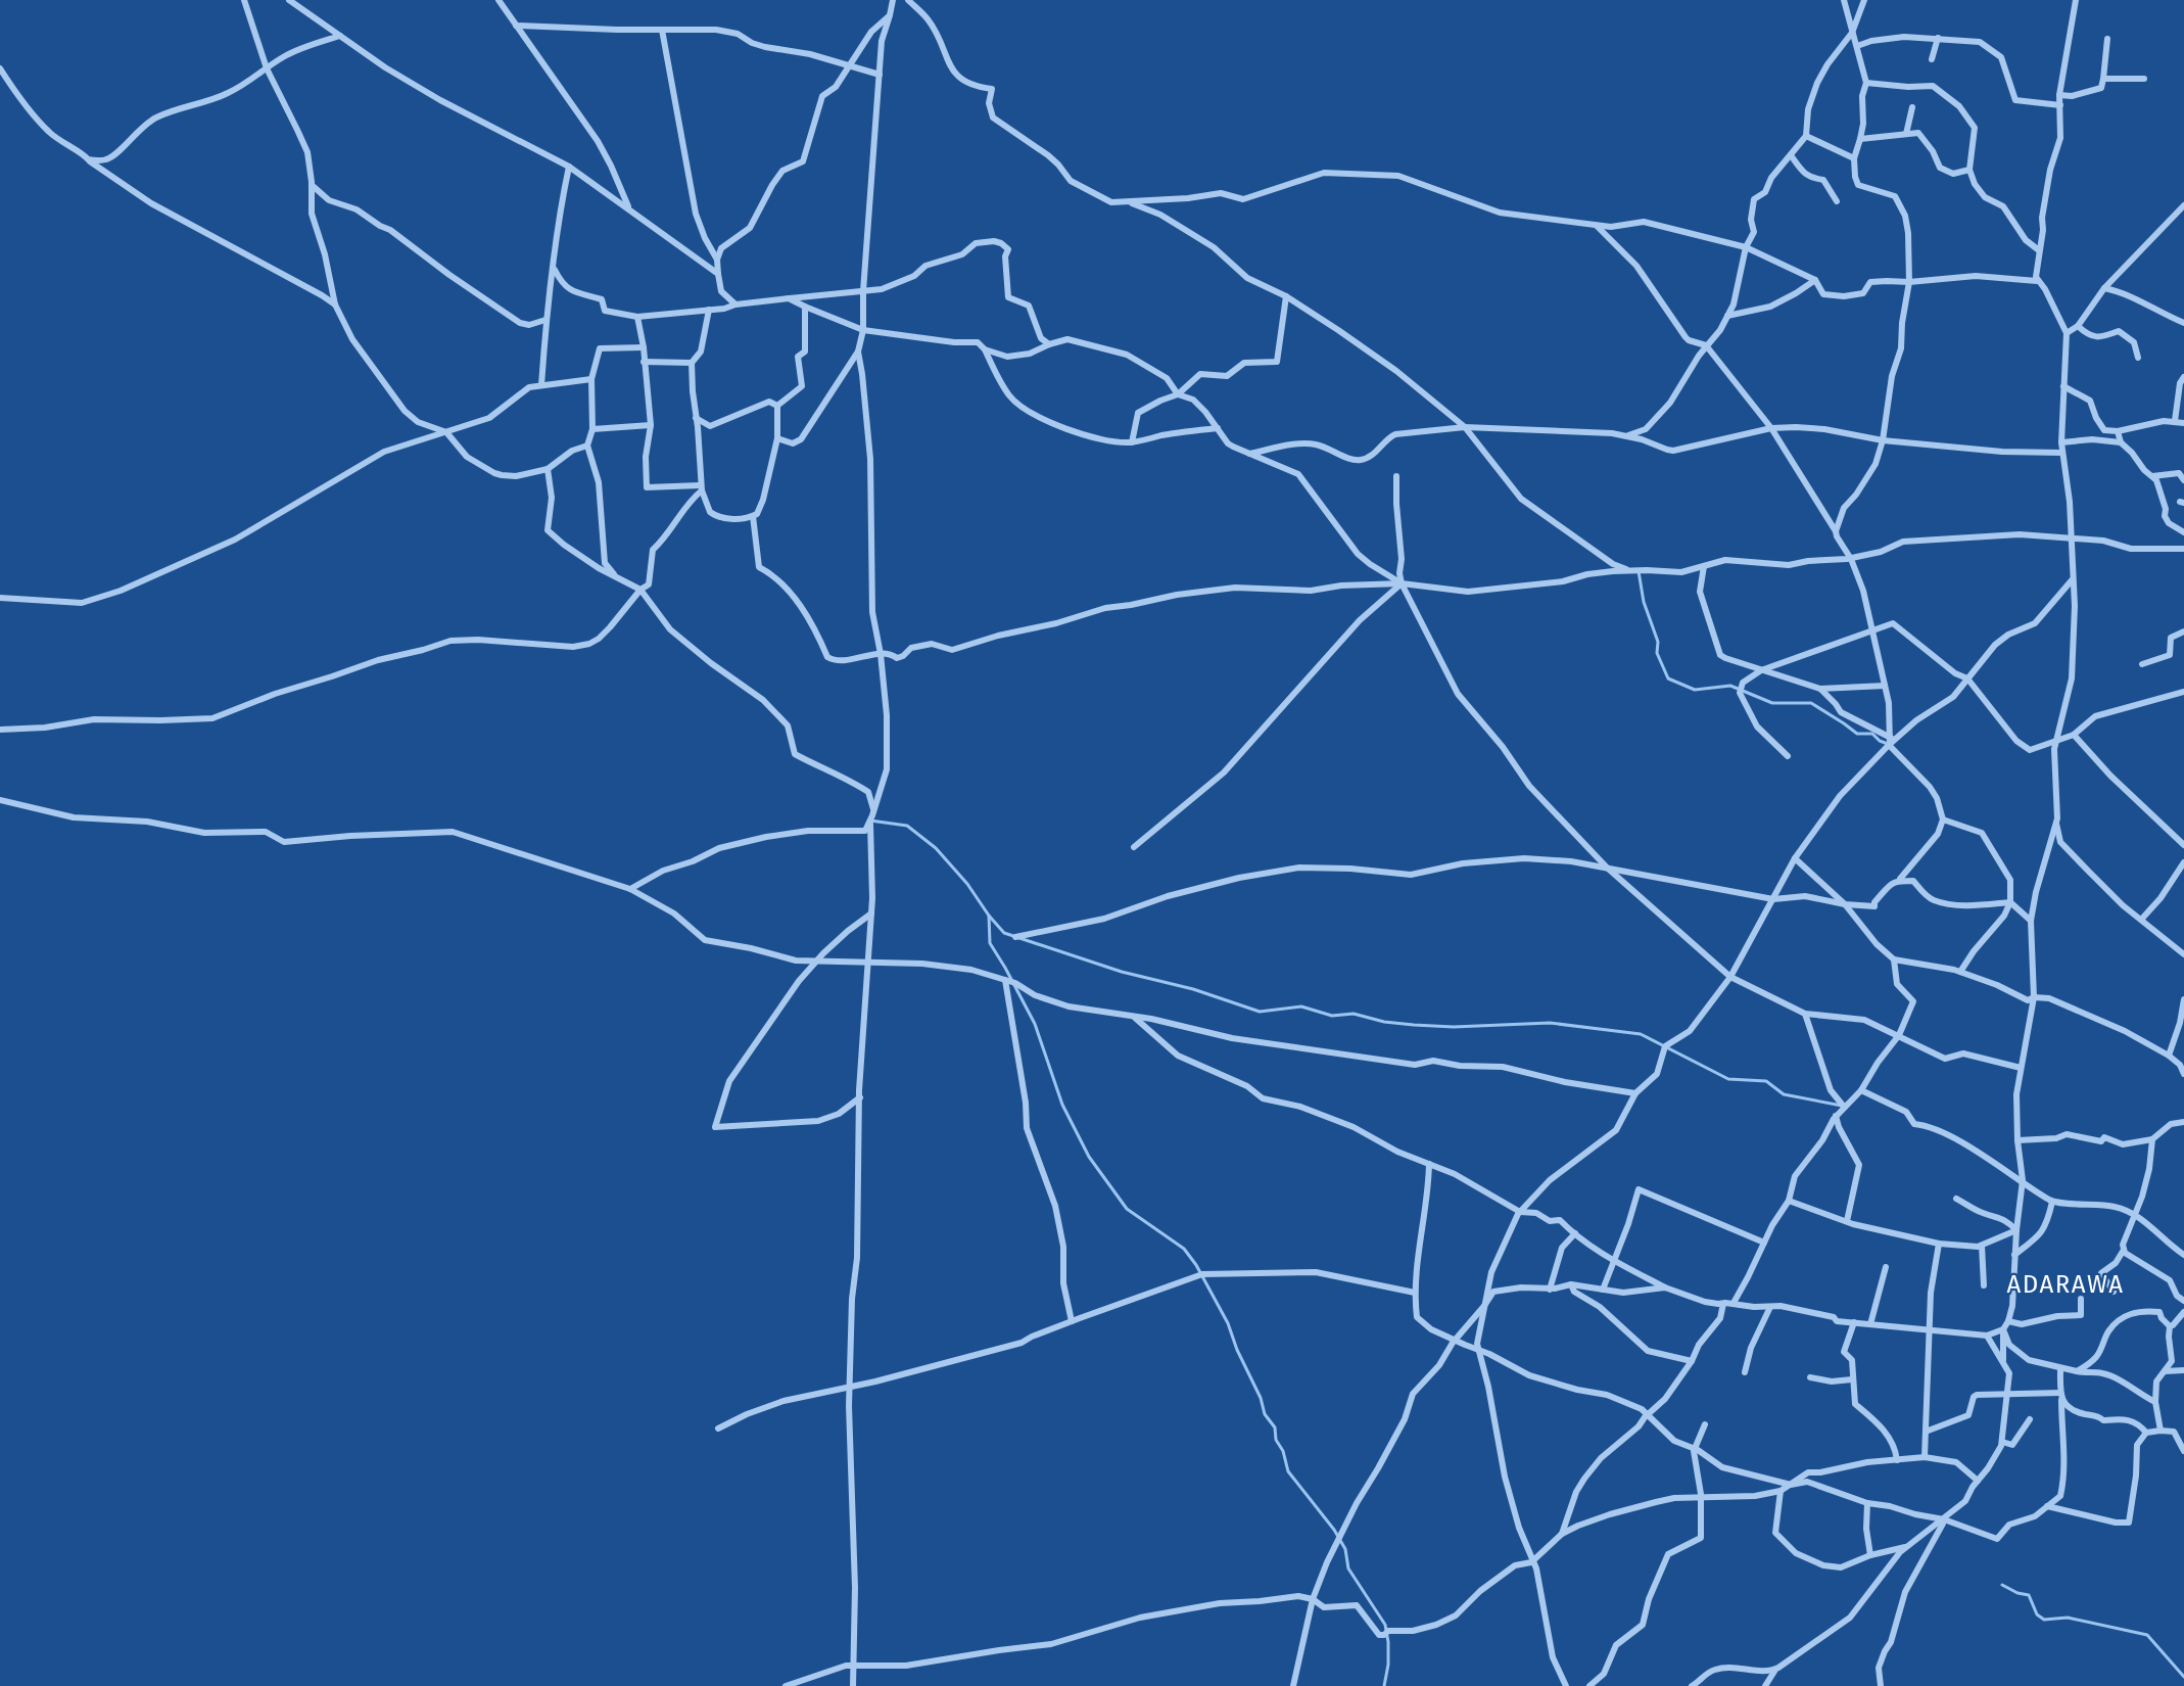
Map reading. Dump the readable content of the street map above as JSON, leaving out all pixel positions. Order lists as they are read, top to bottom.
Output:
{
  "districts": ["ADARAWA"]
}
